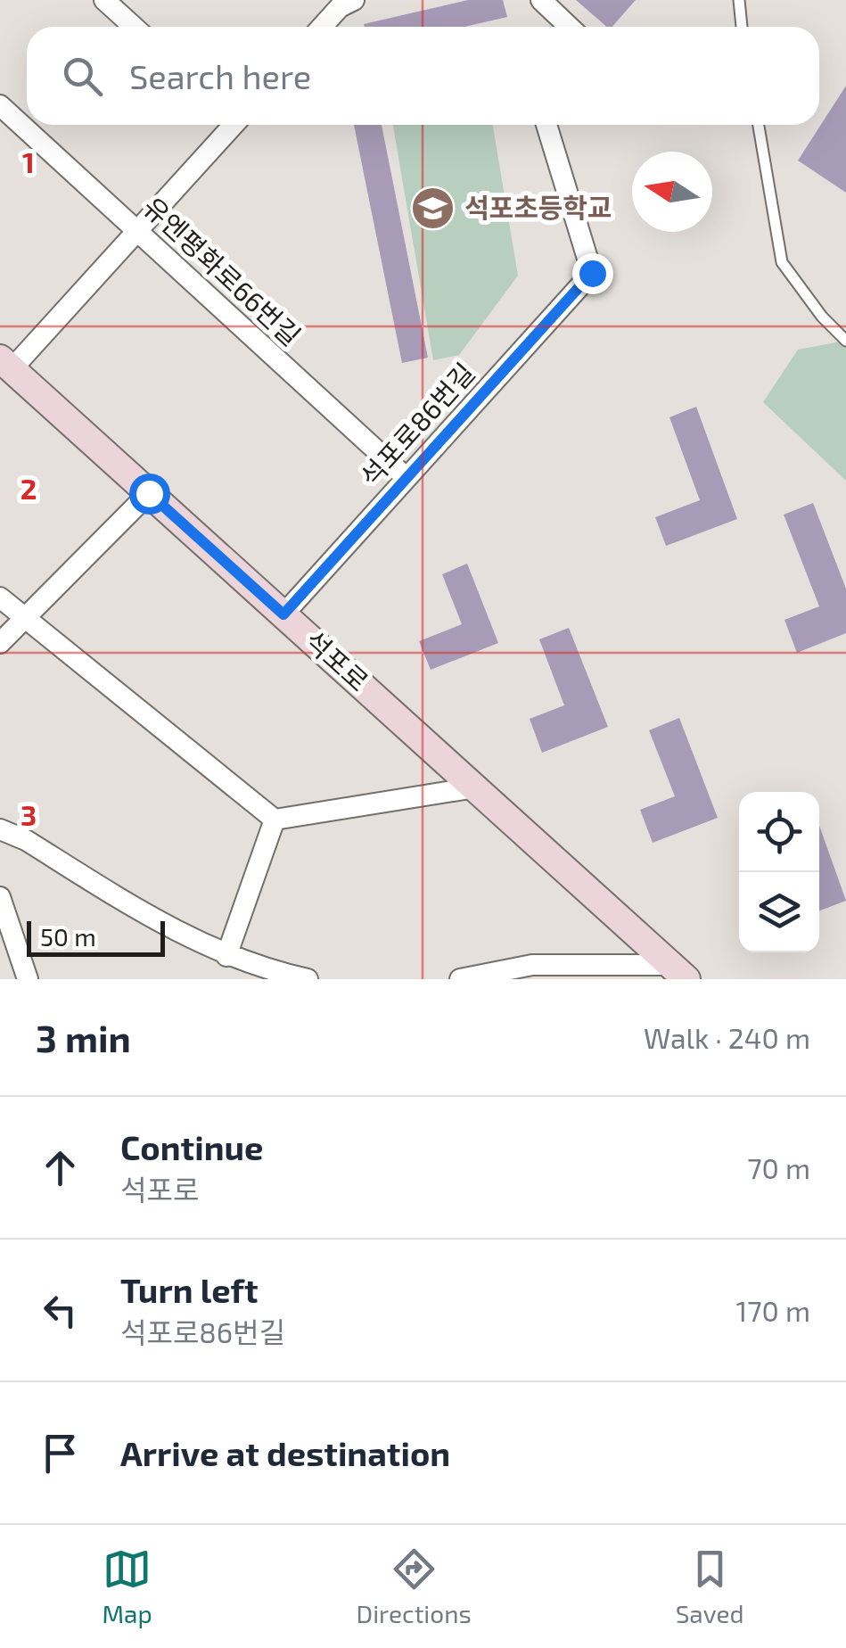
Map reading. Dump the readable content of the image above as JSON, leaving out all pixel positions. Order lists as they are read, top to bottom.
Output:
{
  "streets": {
    "main road": ["석포로"],
    "street": ["유엔평화로66번길", "석포로86번길"]
  },
  "crossings": [
    ["유엔평화로66번길", "석포로86번길"],
    ["석포로86번길", "석포로"]
  ],
  "places": {
    "school or university": ["석포초등학교"]
  },
  "scale_bar": "50 m",
  "north": "left",
  "page": {
    "search": "Search here",
    "scale": "50 m",
    "heading": ["3 min", "Walk · 240 m"],
    "list": [
      ["Continue", "석포로", "70 m"],
      ["Turn left", "석포로86번길", "170 m"],
      "Arrive at destination"
    ],
    "nav": ["Map", "Directions", "Saved"]
  },
  "grid": {
    "rows": ["1", "2", "3"]
  }
}
